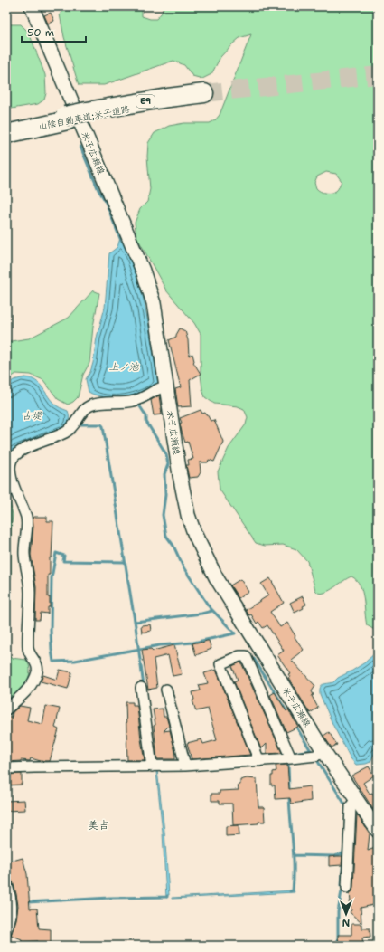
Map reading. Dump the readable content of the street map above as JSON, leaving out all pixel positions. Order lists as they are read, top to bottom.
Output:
{
  "streets": {
    "highway": ["E9", "山陰自動車道;米子道路"],
    "main road": ["米子広瀬線"]
  },
  "districts": ["美吉"],
  "water": ["上ノ池", "古堤"],
  "scale_bar": "50 m",
  "north": "bottom"
}
